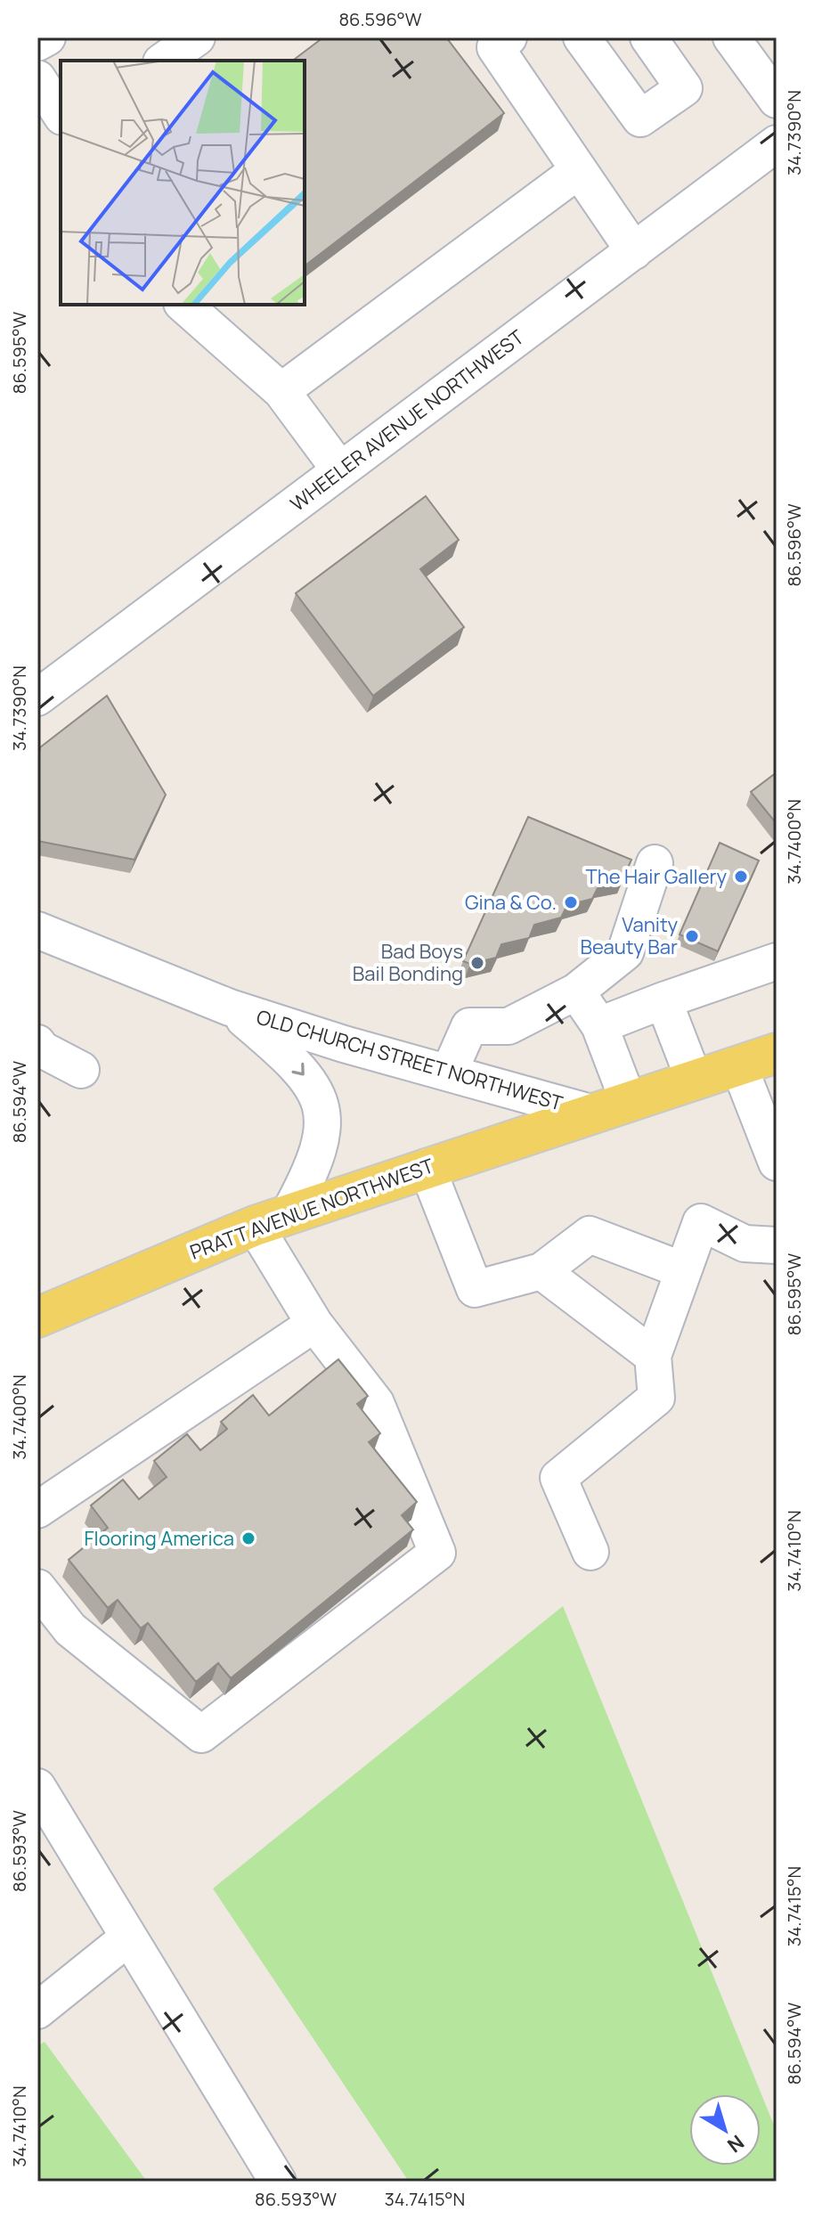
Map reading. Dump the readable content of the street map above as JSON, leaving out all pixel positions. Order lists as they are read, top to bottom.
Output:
{
  "streets": {
    "main road": ["PRATT AVENUE NORTHWEST"],
    "street": ["WHEELER AVENUE NORTHWEST", "OLD CHURCH STREET NORTHWEST"]
  },
  "crossings": [
    ["OLD CHURCH STREET NORTHWEST", "PRATT AVENUE NORTHWEST"]
  ],
  "places": [
    "The Hair Gallery",
    "Gina & Co.",
    "Vanity Beauty Bar",
    "Bad Boys Bail Bonding",
    "Flooring America"
  ],
  "north": "bottom right",
  "coordinates": [
    "86.596°W",
    "34.7390°N",
    "86.595°W",
    "34.7400°N",
    "86.594°W",
    "34.7410°N",
    "86.593°W",
    "34.7415°N"
  ]
}
